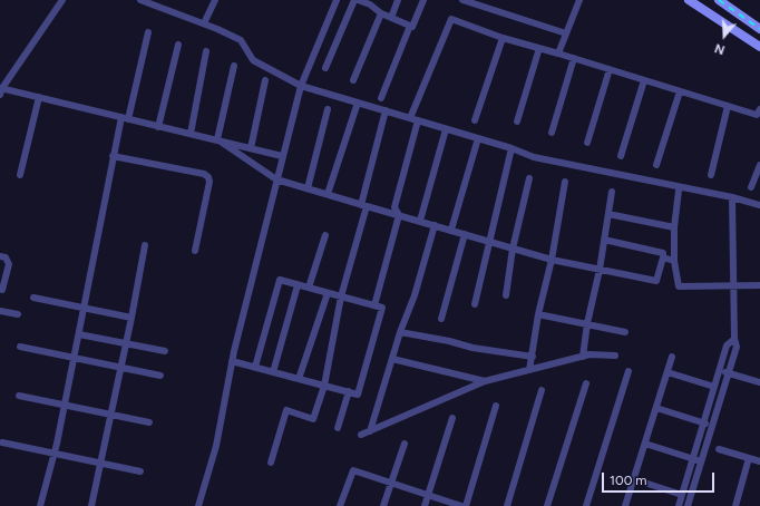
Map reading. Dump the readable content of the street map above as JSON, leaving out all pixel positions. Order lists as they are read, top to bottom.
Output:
{
  "scale_bar": "100 m",
  "north": "bottom"
}
